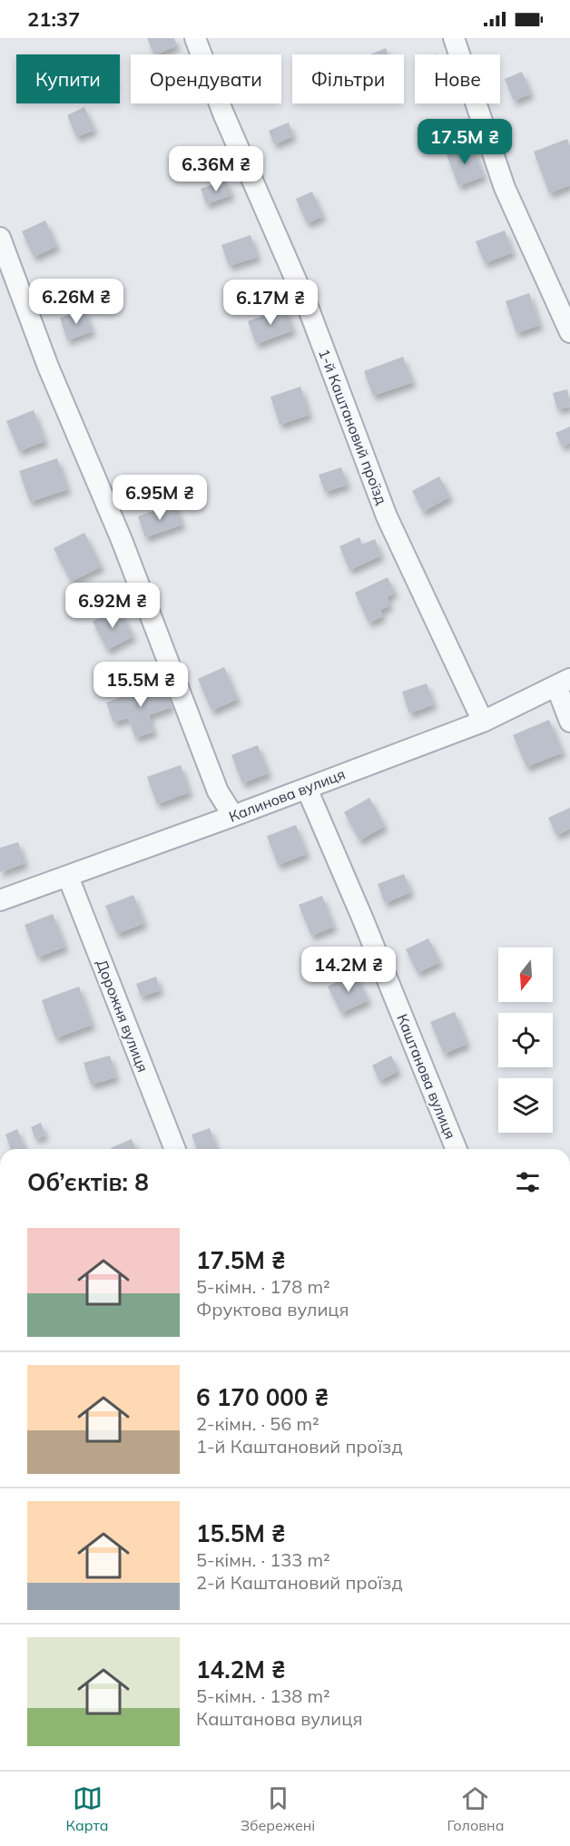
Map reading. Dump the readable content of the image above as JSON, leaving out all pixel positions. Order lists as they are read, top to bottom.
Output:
{
  "streets": {
    "street": [
      "1-й Каштановий проїзд",
      "Калинова вулиця",
      "Дорожня вулиця",
      "Каштанова вулиця"
    ]
  },
  "crossings": [
    ["1-й Каштановий проїзд", "Калинова вулиця"],
    ["Калинова вулиця", "Дорожня вулиця"],
    ["Калинова вулиця", "Каштанова вулиця"]
  ],
  "north": "bottom",
  "page": {
    "status": "21:37",
    "chip": [
      "Купити",
      "Орендувати",
      "Фільтри",
      "Нове"
    ],
    "price": [
      "17.5M ₴",
      "6.36M ₴",
      "6.26M ₴",
      "6.17M ₴",
      "6.95M ₴",
      "6.92M ₴",
      "15.5M ₴",
      "14.2M ₴"
    ],
    "heading": "Об’єктів: 8",
    "list": [
      {
        "name": "17.5M ₴",
        "note": "5-кімн. · 178 m² · Фруктова вулиця"
      },
      {
        "name": "6 170 000 ₴",
        "note": "2-кімн. · 56 m² · 1-й Каштановий проїзд"
      },
      {
        "name": "15.5M ₴",
        "note": "5-кімн. · 133 m² · 2-й Каштановий проїзд"
      },
      {
        "name": "14.2M ₴",
        "note": "5-кімн. · 138 m² · Каштанова вулиця"
      }
    ],
    "tabs": ["Карта", "Збережені", "Головна"]
  }
}
